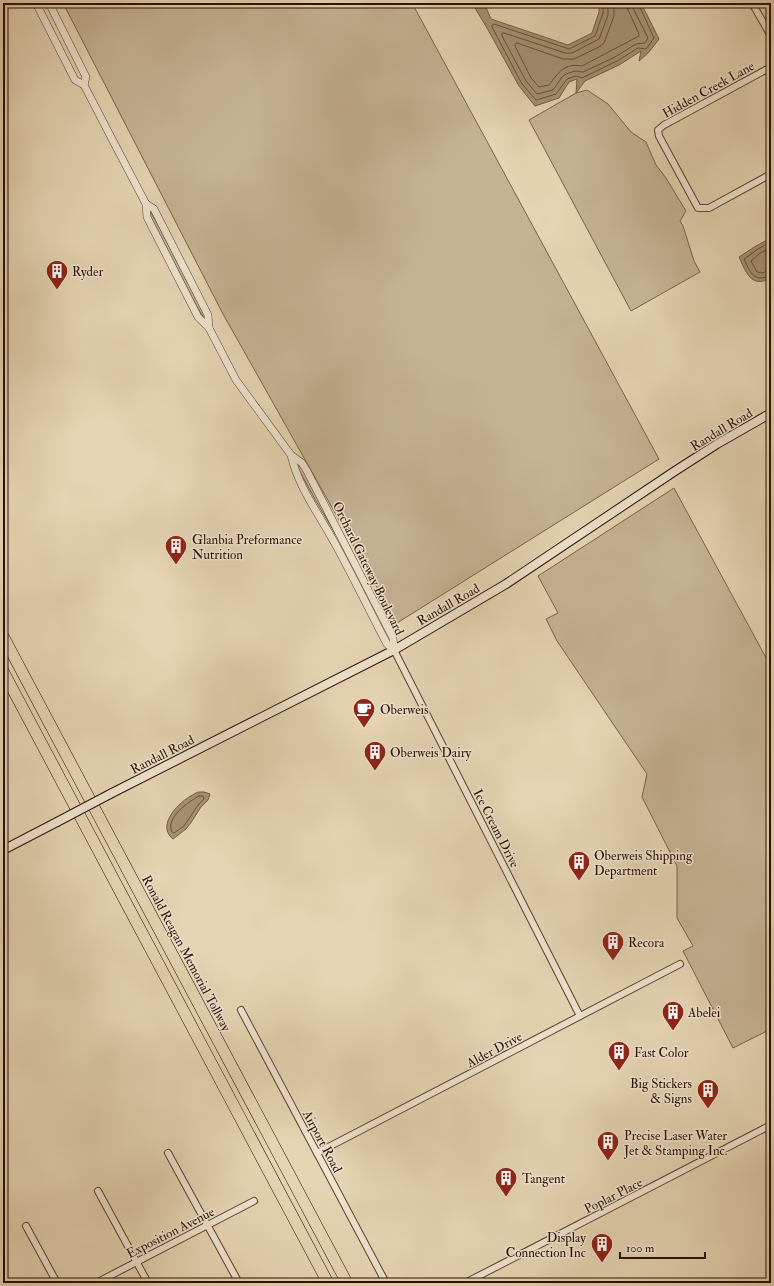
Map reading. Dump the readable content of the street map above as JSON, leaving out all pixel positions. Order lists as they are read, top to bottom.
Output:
{
  "streets": {
    "highway": ["Ronald Reagan Memorial Tollway"],
    "main road": ["Randall Road"],
    "street": [
      "Hidden Creek Lane",
      "Orchard Gateway Boulevard",
      "Ice Cream Drive",
      "Alder Drive",
      "Airport Road",
      "Poplar Place",
      "Exposition Avenue"
    ]
  },
  "crossings": [
    ["Randall Road", "Orchard Gateway Boulevard"],
    ["Randall Road", "Ice Cream Drive"],
    ["Orchard Gateway Boulevard", "Ice Cream Drive"],
    ["Ice Cream Drive", "Alder Drive"],
    ["Alder Drive", "Airport Road"]
  ],
  "places": {
    "building": [
      "Ryder",
      "Glanbia Preformance Nutrition",
      "Oberweis Dairy",
      "Oberweis Shipping Department",
      "Recora",
      "Abelei",
      "Fast Color",
      "Big Stickers & Signs",
      "Precise Laser Water Jet & Stamping Inc.",
      "Tangent",
      "Display Connection Inc"
    ],
    "cafe": ["Oberweis"]
  },
  "scale_bar": "100 m"
}
